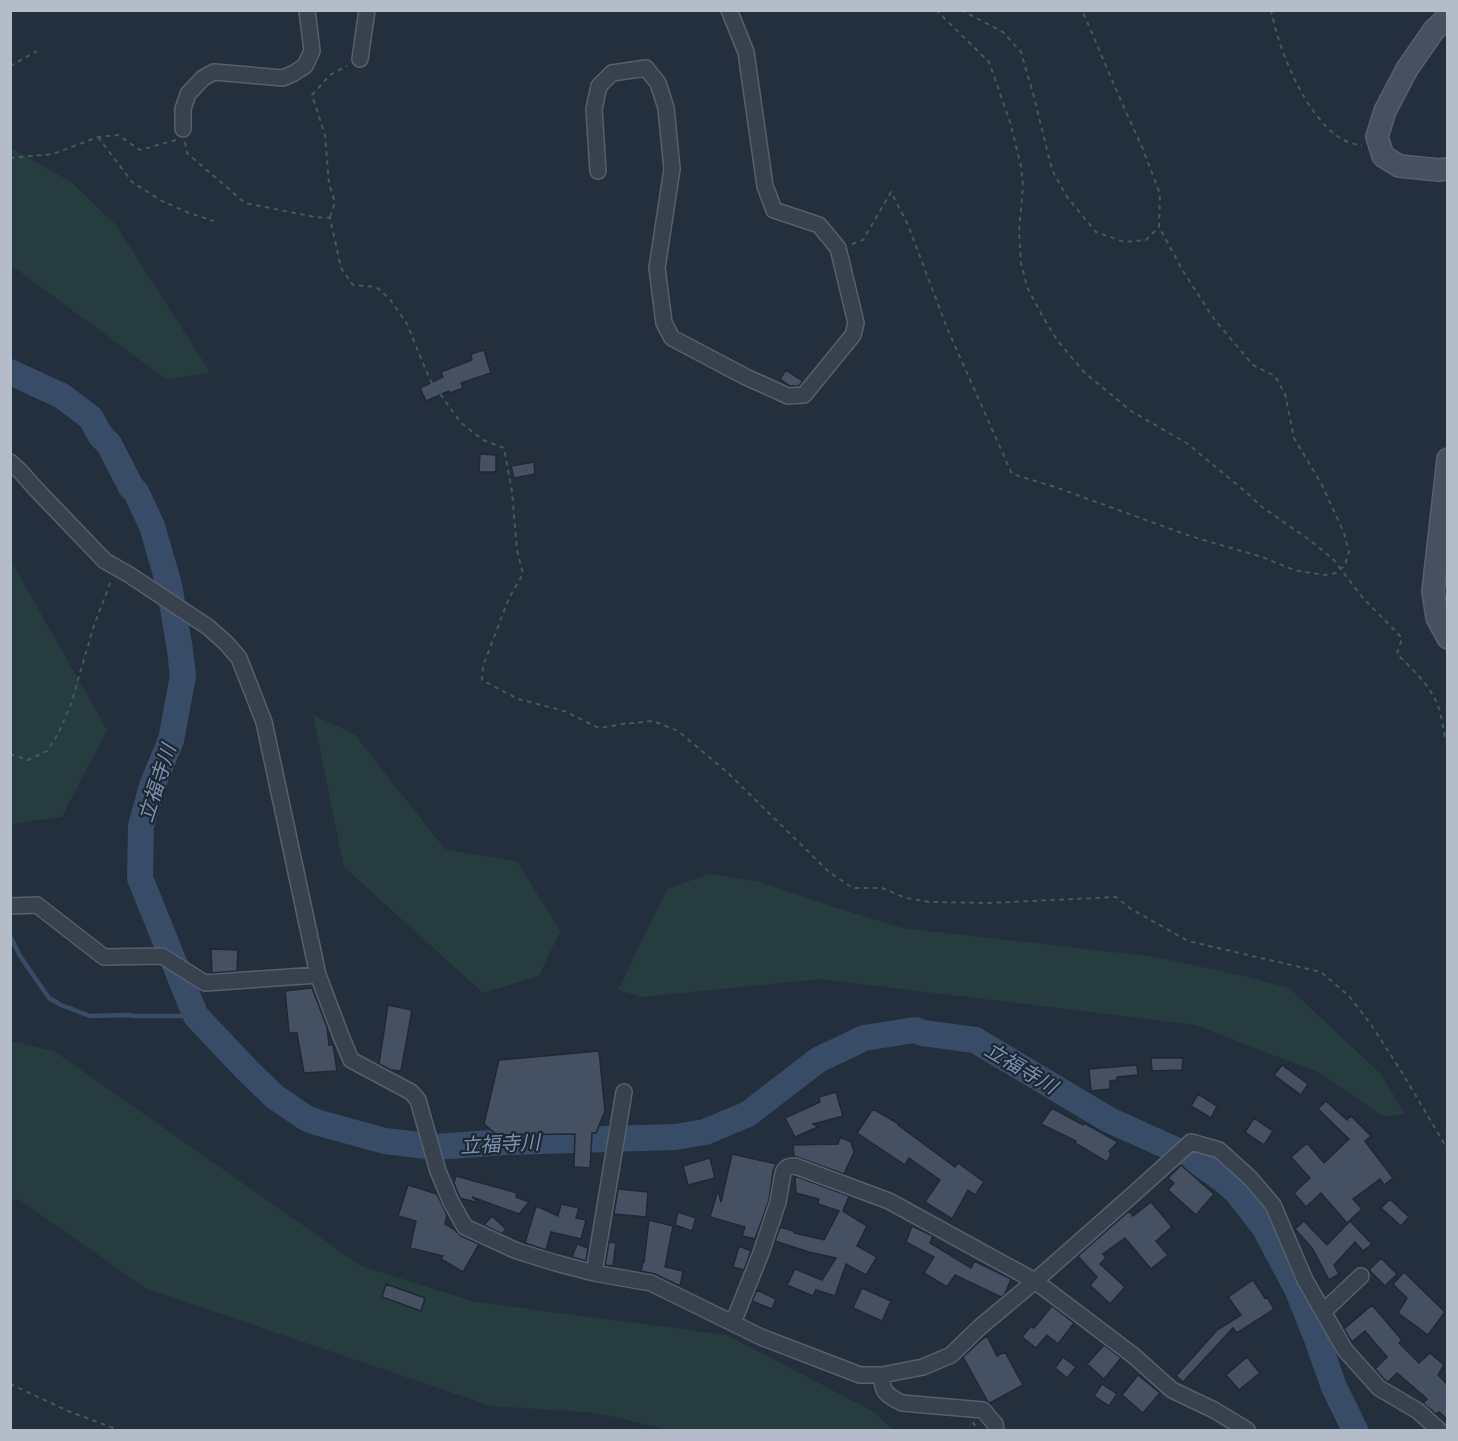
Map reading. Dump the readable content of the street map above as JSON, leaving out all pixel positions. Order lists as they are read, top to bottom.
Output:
{
  "water": ["立福寺川"]
}
